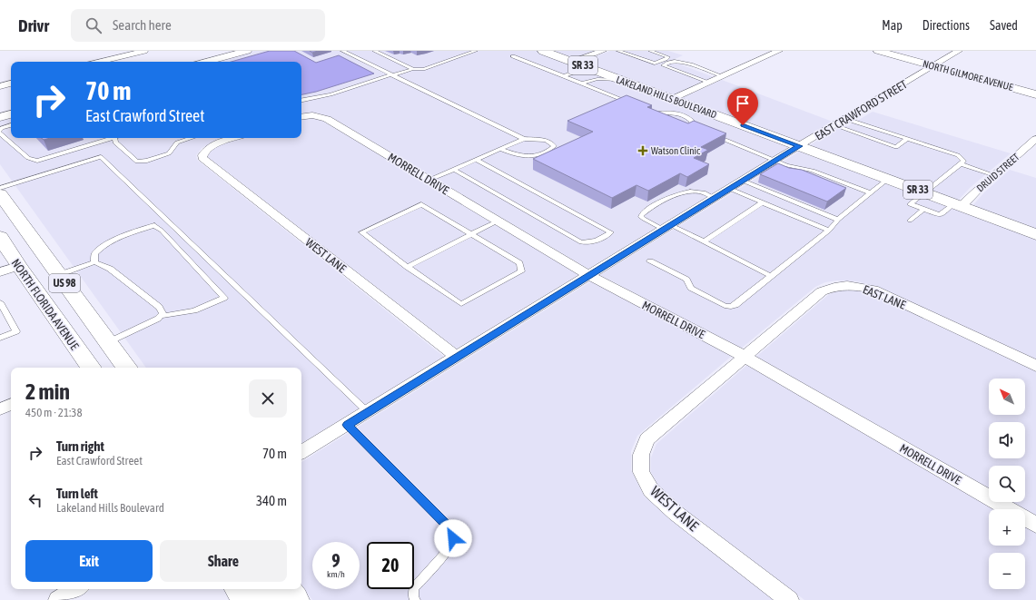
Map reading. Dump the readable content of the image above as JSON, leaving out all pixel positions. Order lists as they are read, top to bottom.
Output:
{
  "streets": {
    "main road": [
      "SR 33",
      "LAKELAND HILLS BOULEVARD",
      "US 98",
      "NORTH FLORIDA AVENUE"
    ],
    "street": [
      "NORTH GILMORE AVENUE",
      "EAST CRAWFORD STREET",
      "DRUID STREET",
      "MORRELL DRIVE",
      "WEST LANE",
      "EAST LANE"
    ]
  },
  "crossings": [
    ["NORTH GILMORE AVENUE", "EAST CRAWFORD STREET"],
    ["LAKELAND HILLS BOULEVARD", "EAST CRAWFORD STREET"],
    ["LAKELAND HILLS BOULEVARD", "DRUID STREET"],
    ["EAST CRAWFORD STREET", "MORRELL DRIVE"],
    ["EAST CRAWFORD STREET", "WEST LANE"],
    ["MORRELL DRIVE", "WEST LANE"],
    ["MORRELL DRIVE", "EAST LANE"],
    ["WEST LANE", "EAST LANE"]
  ],
  "places": {
    "health": ["Watson Clinic"]
  },
  "north": "top left",
  "page": {
    "header": "Drivr",
    "search": "Search here",
    "nav": ["Map", "Directions", "Saved"],
    "turn": ["70 m", "East Crawford Street"],
    "heading": ["2 min", "450 m · 21:38"],
    "map_buttons": ["+", "−"],
    "list": [
      {
        "name": "Turn right",
        "note": "East Crawford Street",
        "value": "70 m"
      },
      {
        "name": "Turn left",
        "note": "Lakeland Hills Boulevard",
        "value": "340 m"
      }
    ],
    "buttons": ["Exit", "Share"],
    "speed": "9 km/h",
    "limit": "20"
  }
}
